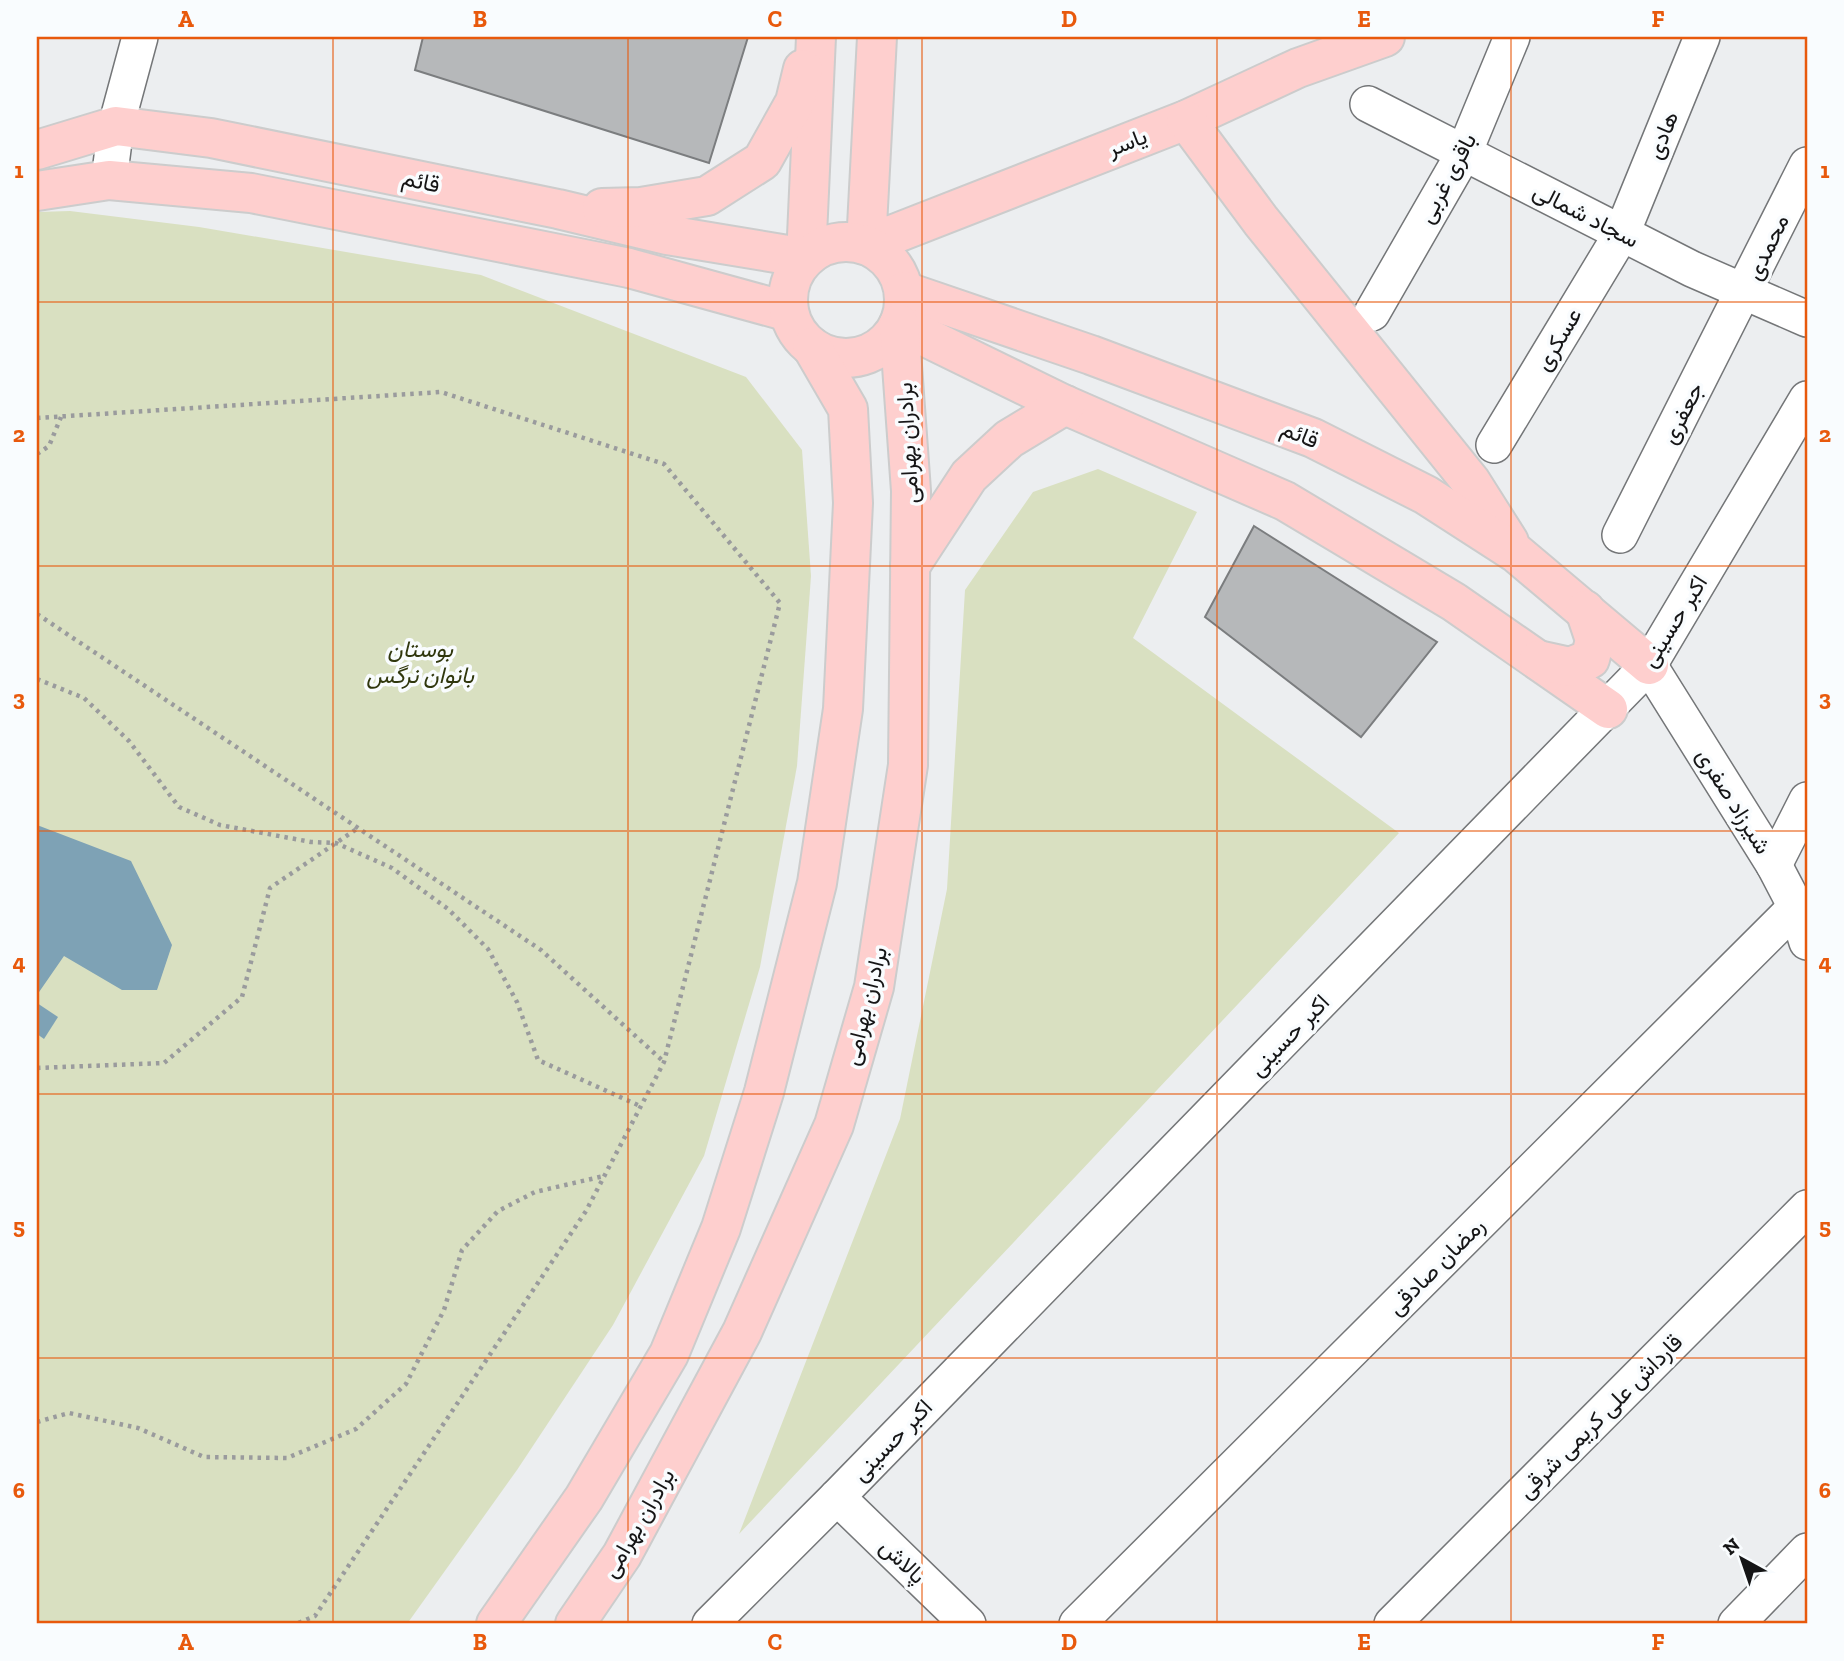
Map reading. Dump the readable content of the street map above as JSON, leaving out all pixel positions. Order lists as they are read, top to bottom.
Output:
{
  "streets": {
    "main road": ["یاسر", "قائم", "برادران بهرامی"],
    "street": [
      "هادی",
      "باقری غربی",
      "سجاد شمالی",
      "محمدی",
      "عسکری",
      "جعفری",
      "اکبر حسینی",
      "شیرزاد صفری",
      "رمضان صادقی",
      "قارداش علی کریمی شرقی",
      "پالاش"
    ]
  },
  "crossings": [
    ["هادی", "سجاد شمالی"],
    ["هادی", "عسکری"],
    ["یاسر", "قائم"],
    ["یاسر", "برادران بهرامی"],
    ["باقری غربی", "سجاد شمالی"],
    ["قائم", "برادران بهرامی"],
    ["قائم", "اکبر حسینی"],
    ["قائم", "شیرزاد صفری"],
    ["سجاد شمالی", "محمدی"],
    ["سجاد شمالی", "عسکری"],
    ["سجاد شمالی", "جعفری"],
    ["محمدی", "جعفری"],
    ["اکبر حسینی", "شیرزاد صفری"],
    ["اکبر حسینی", "پالاش"],
    ["شیرزاد صفری", "رمضان صادقی"]
  ],
  "parks": ["بوستان بانوان نرگس"],
  "north": "top left",
  "grid": {
    "columns": [
      "A",
      "B",
      "C",
      "D",
      "E",
      "F"
    ],
    "rows": [
      "1",
      "2",
      "3",
      "4",
      "5",
      "6"
    ]
  }
}
